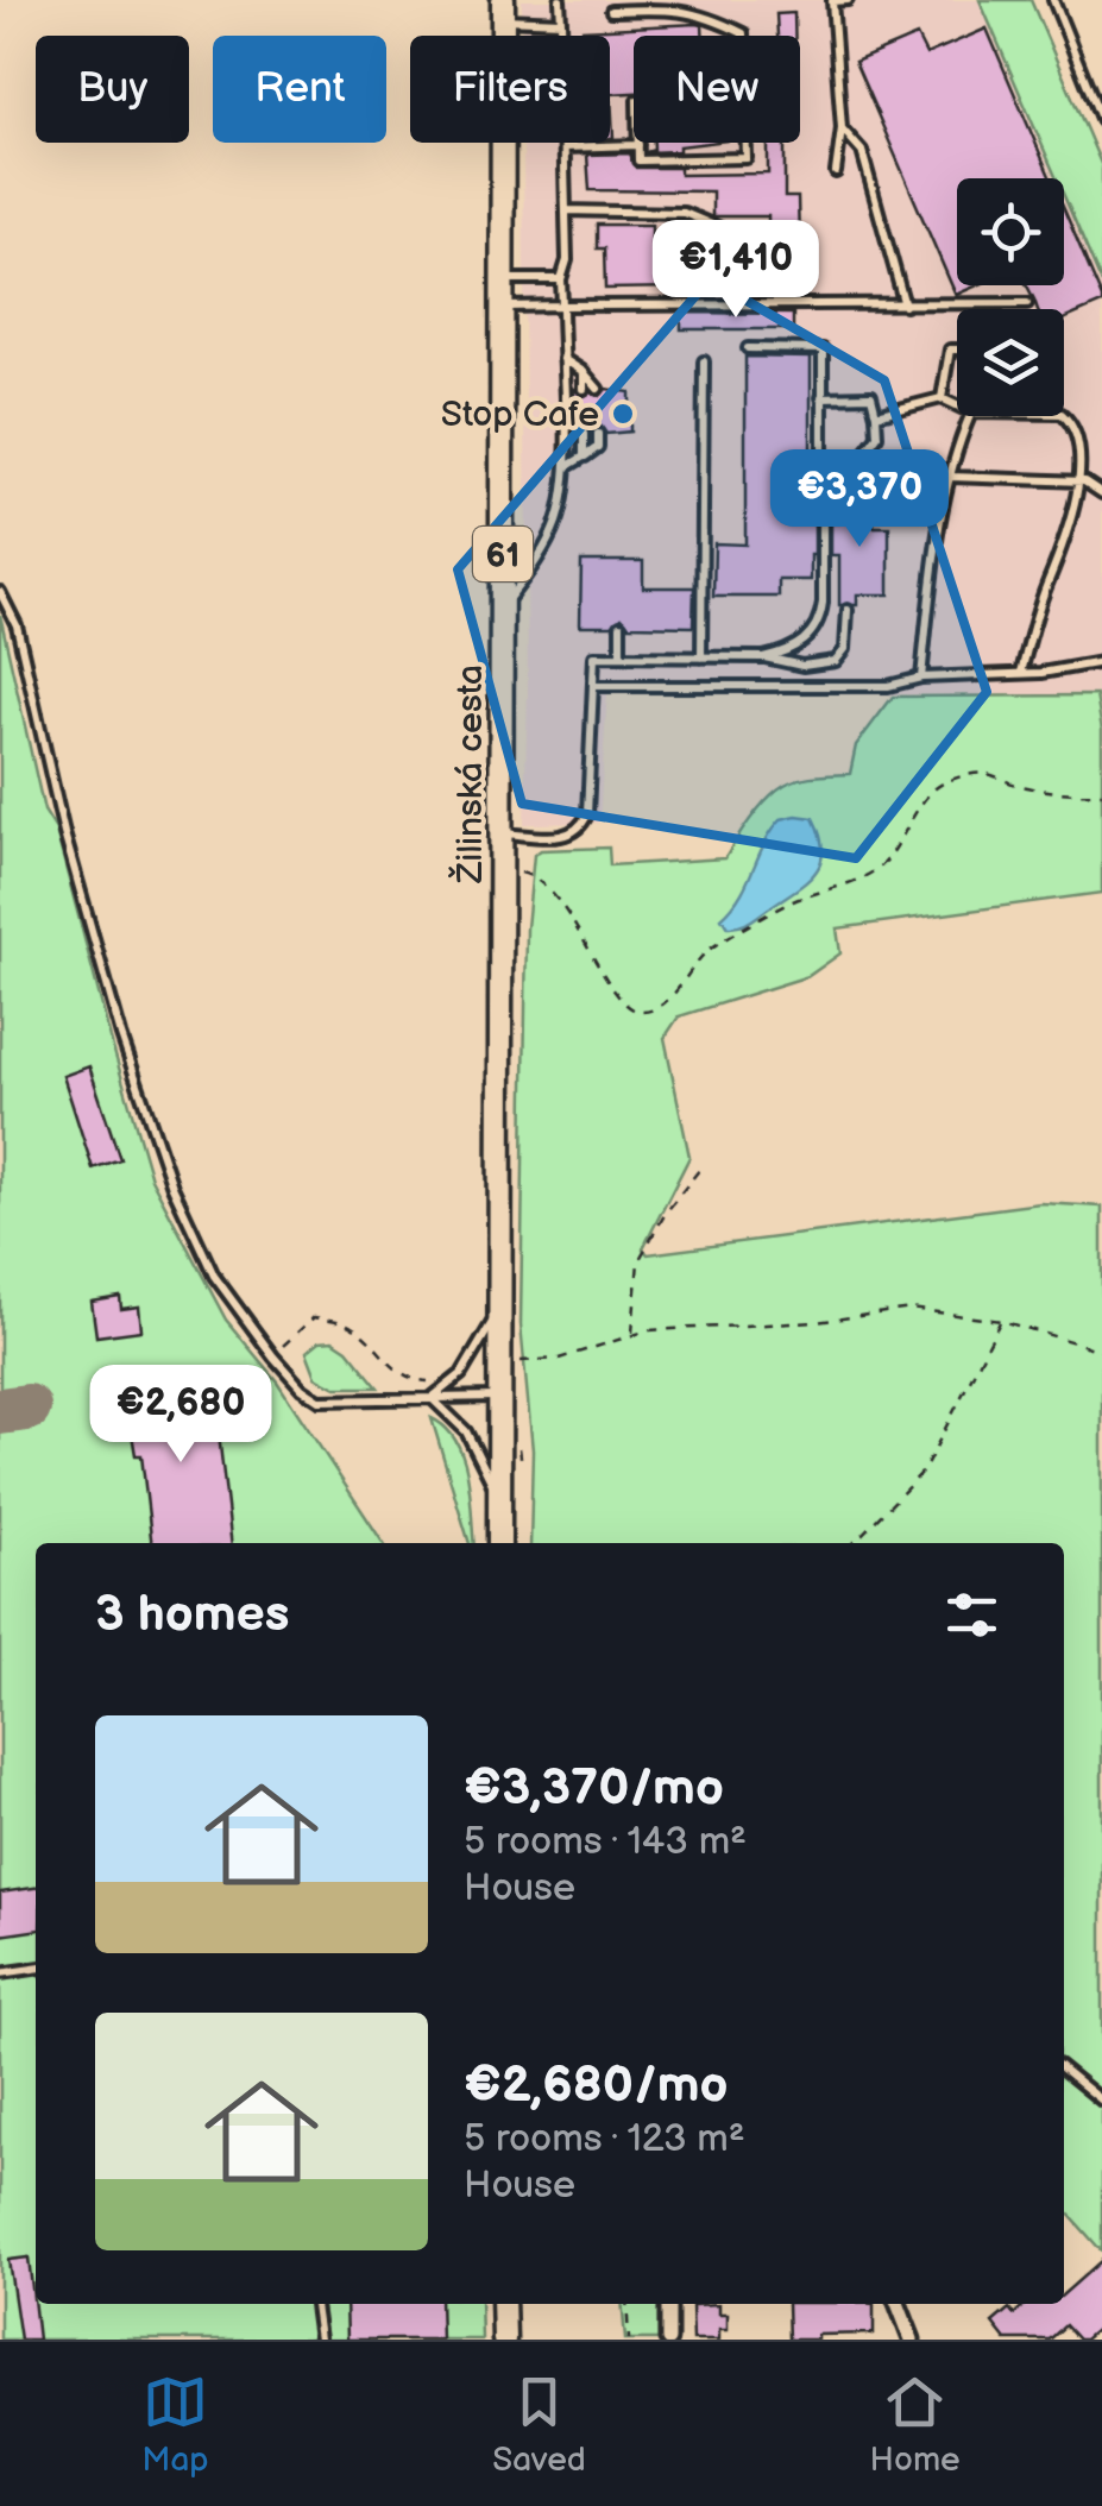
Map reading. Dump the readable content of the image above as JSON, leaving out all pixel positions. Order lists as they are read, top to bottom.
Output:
{
  "streets": {
    "main road": ["61", "Žilinská cesta"]
  },
  "places": ["Stop Cafe"],
  "page": {
    "chip": [
      "Buy",
      "Rent",
      "Filters",
      "New"
    ],
    "price": ["€1,410", "€3,370", "€2,680"],
    "heading": "3 homes",
    "list": [
      {
        "name": "€3,370/mo",
        "note": "5 rooms · 143 m² · House"
      },
      {
        "name": "€2,680/mo",
        "note": "5 rooms · 123 m² · House"
      }
    ],
    "tabs": ["Map", "Saved", "Home"]
  }
}
